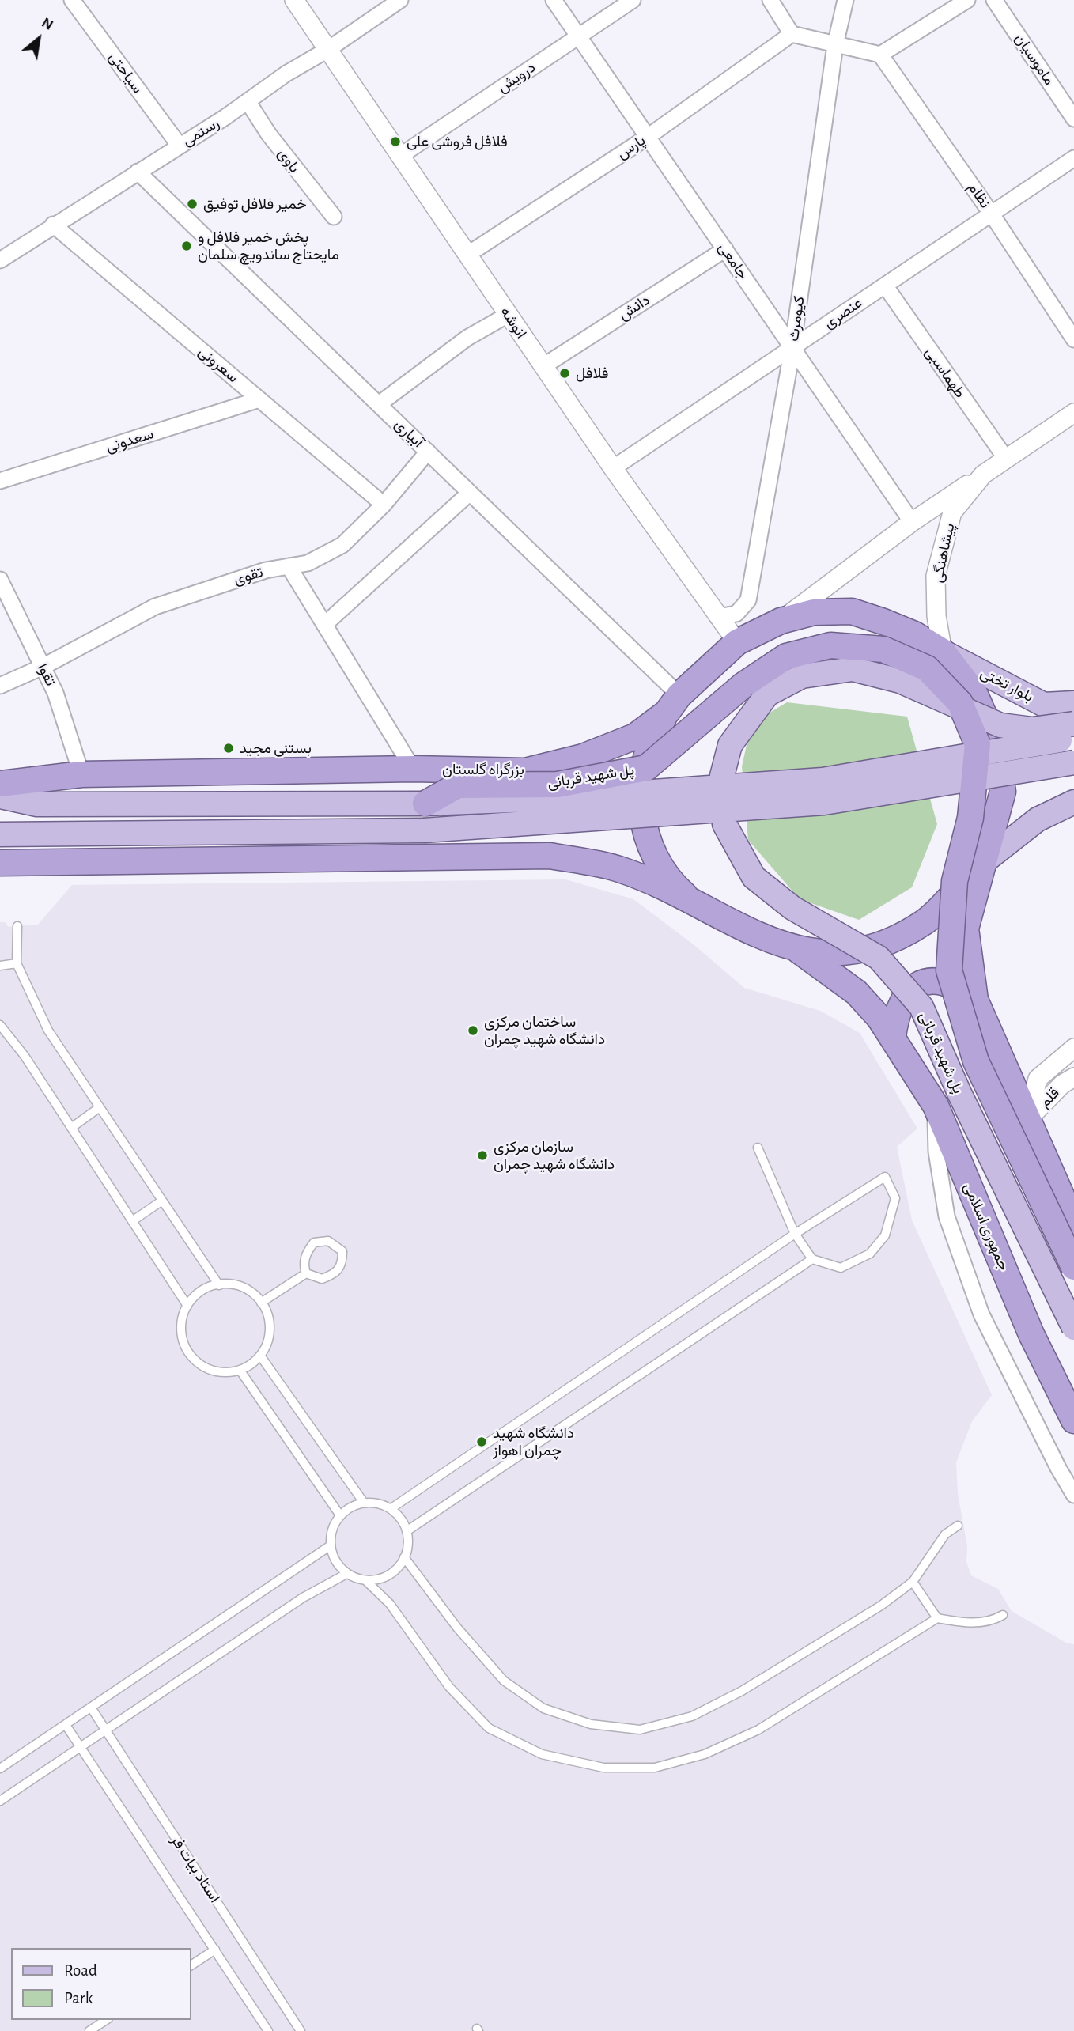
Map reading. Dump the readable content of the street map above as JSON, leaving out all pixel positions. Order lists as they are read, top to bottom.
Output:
{
  "streets": {
    "highway": ["بزرگراه گلستان", "پل شهید قربانی", "جمهوری اسلامی"],
    "main road": ["بلوار تختی"],
    "street": [
      "ماموسیان",
      "سیاحتی",
      "درویش",
      "رستمی",
      "پارس",
      "باوی",
      "نظام",
      "جامعی",
      "دانش",
      "عنصری",
      "کیومرث",
      "انوشه",
      "سعرونی",
      "طهماسبی",
      "آبیاری",
      "سعدونی",
      "پیشاهنگی",
      "تقوی",
      "تقوا",
      "قلم"
    ],
    "lane": ["استاد بیات فر"]
  },
  "crossings": [
    ["سیاحتی", "رستمی"],
    ["درویش", "جامعی"],
    ["درویش", "انوشه"],
    ["رستمی", "باوی"],
    ["رستمی", "انوشه"],
    ["رستمی", "سعرونی"],
    ["رستمی", "آبیاری"],
    ["پارس", "جامعی"],
    ["پارس", "انوشه"],
    ["نظام", "عنصری"],
    ["جامعی", "دانش"],
    ["جامعی", "عنصری"],
    ["جامعی", "کیومرث"],
    ["دانش", "انوشه"],
    ["عنصری", "کیومرث"],
    ["عنصری", "انوشه"],
    ["عنصری", "طهماسبی"],
    ["کیومرث", "انوشه"],
    ["انوشه", "بزرگراه گلستان"],
    ["سعرونی", "سعدونی"],
    ["سعرونی", "تقوی"],
    ["طهماسبی", "پیشاهنگی"],
    ["آبیاری", "تقوی"],
    ["آبیاری", "بزرگراه گلستان"],
    ["پیشاهنگی", "بلوار تختی"],
    ["پیشاهنگی", "بزرگراه گلستان"],
    ["تقوی", "تقوا"],
    ["تقوا", "بزرگراه گلستان"],
    ["بلوار تختی", "بزرگراه گلستان"]
  ],
  "places": [
    "فلافل فروشی علی",
    "خمیر فلافل توفیق",
    "پخش خمیر فلافل و مایحتاج ساندویچ سلمان",
    "فلافل",
    "بستنی مجید",
    "ساختمان مرکزی دانشگاه شهید چمران",
    "سازمان مرکزی دانشگاه شهید چمران",
    "دانشگاه شهید چمران اهواز"
  ],
  "legend": ["Road", "Park"],
  "north": "top right"
}
